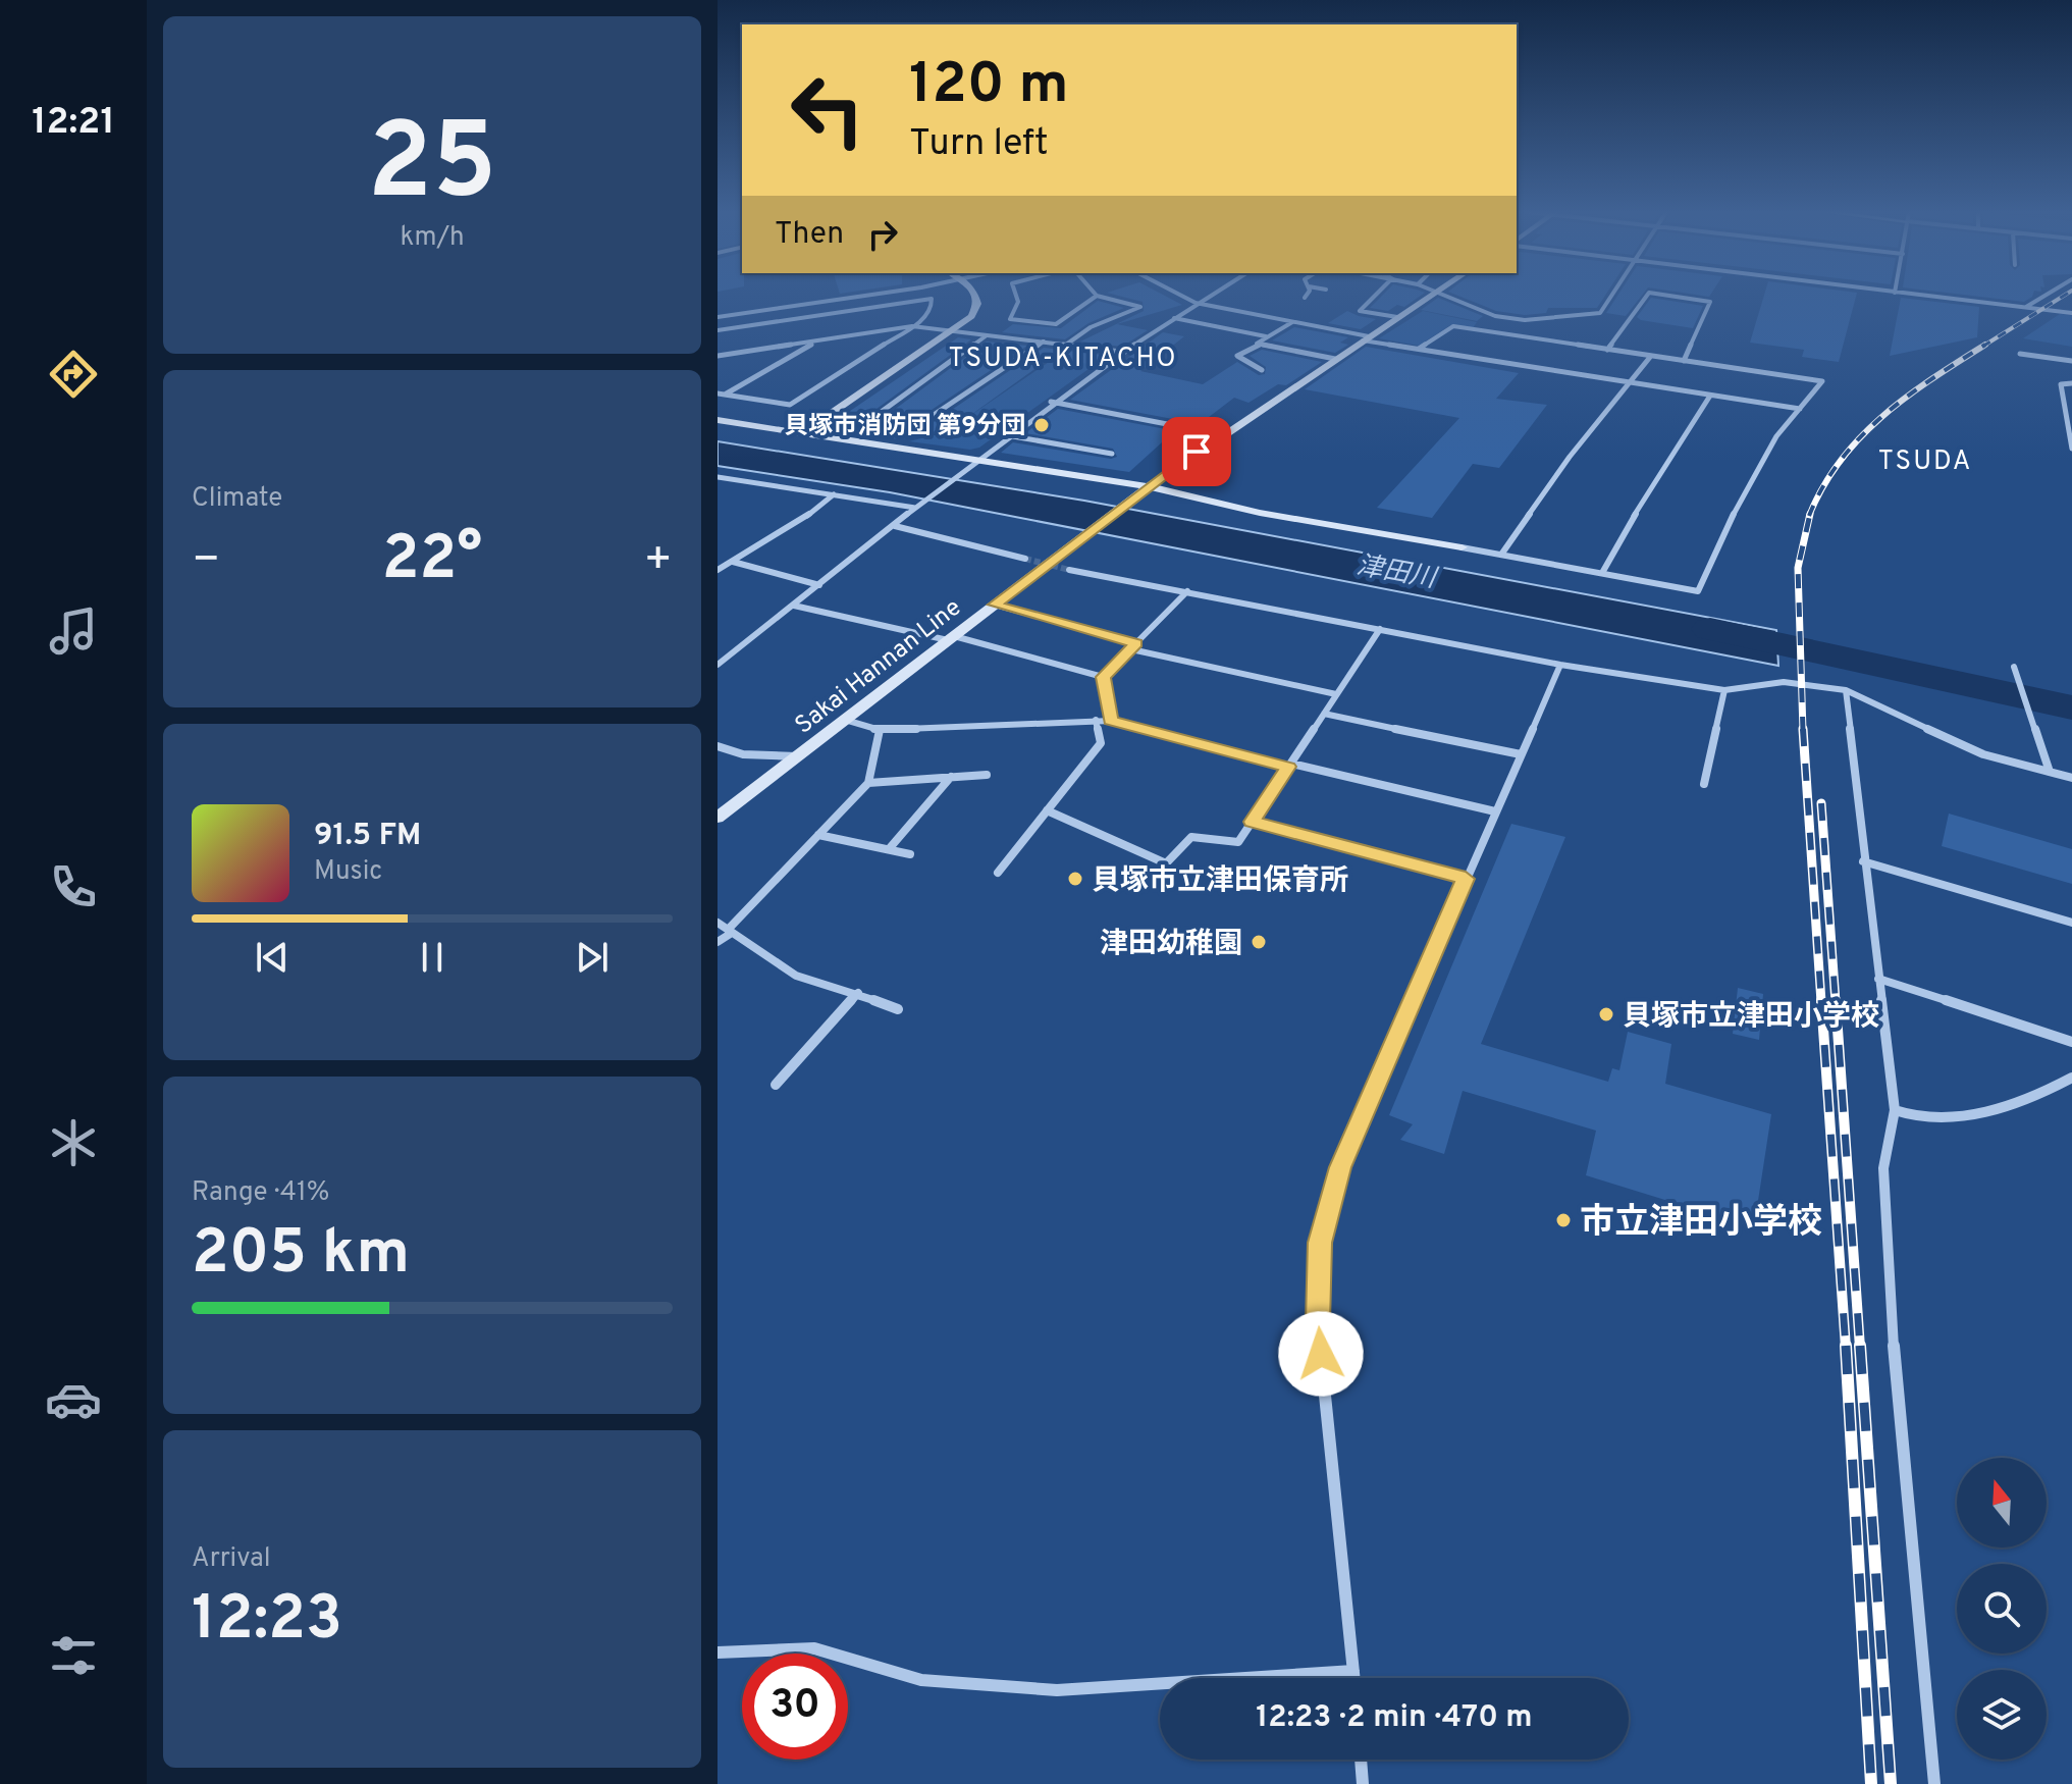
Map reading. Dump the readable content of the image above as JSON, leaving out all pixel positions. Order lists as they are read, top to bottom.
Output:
{
  "streets": {
    "street": ["Sakai Hannan Line"]
  },
  "districts": ["TSUDA-KITACHO", "TSUDA"],
  "water": ["津田川"],
  "places": [
    "貝塚市消防団 第9分団",
    "貝塚市立津田保育所",
    "津田幼稚園",
    "貝塚市立津田小学校",
    "市立津田小学校"
  ],
  "north": "top",
  "page": {
    "tabs": "12:21",
    "tile": [
      ["25", "km/h"],
      "Climate",
      ["Range · 41%", "205 km"],
      ["Arrival", "12:23"]
    ],
    "turn": ["120 m", "Turn left"],
    "then": "Then",
    "heat": ["−", "22°", "+"],
    "song": ["91.5 FM", "Music"],
    "limit": "30",
    "trip": "12:23 · 2 min · 470 m"
  }
}
